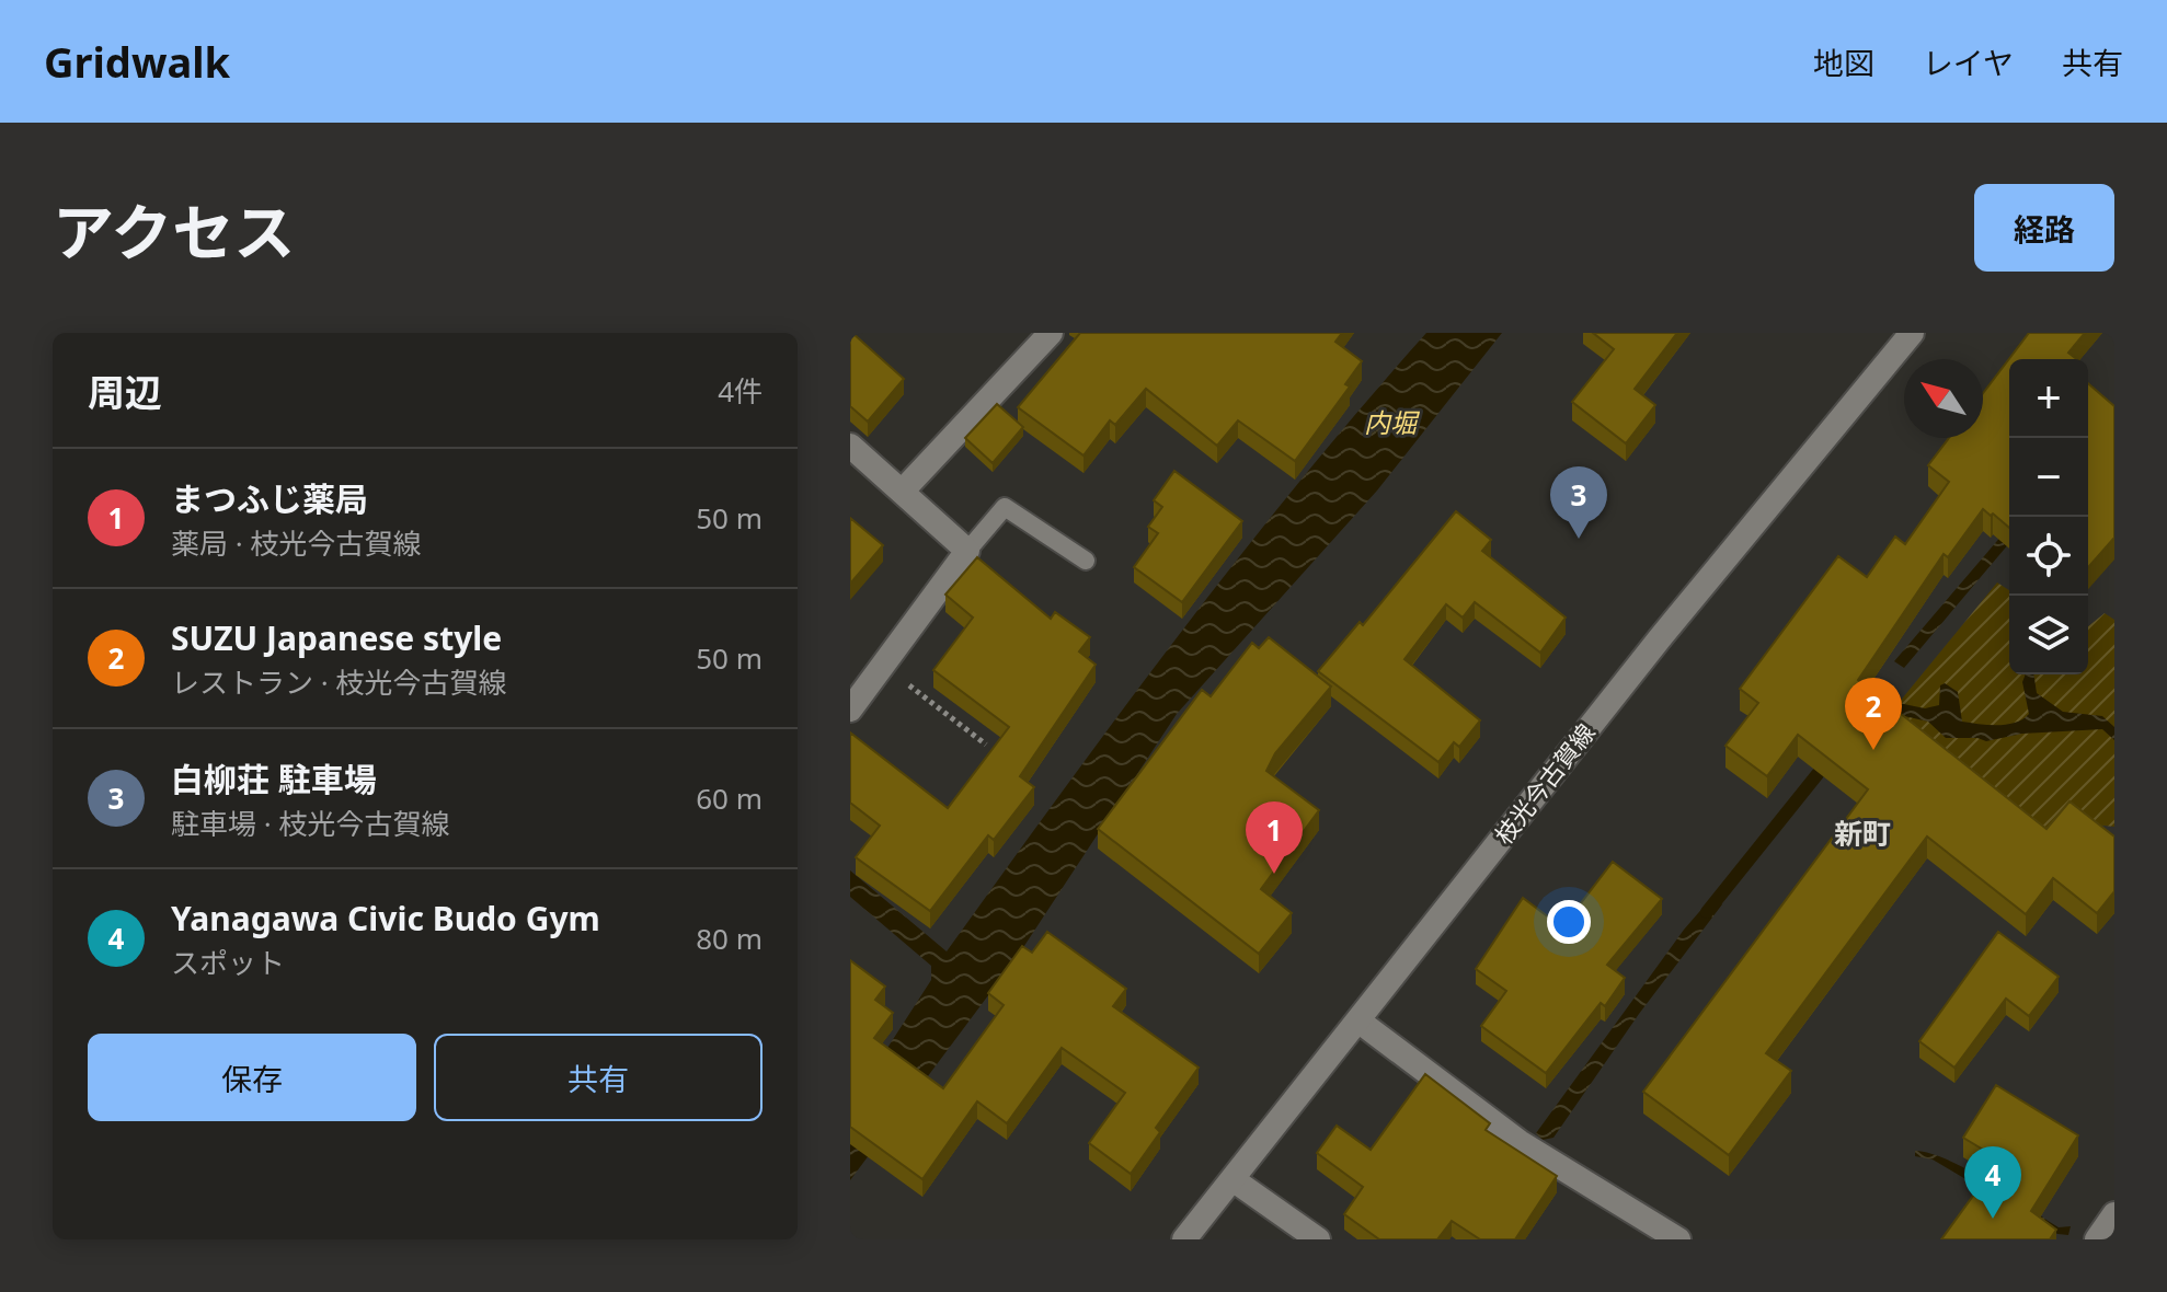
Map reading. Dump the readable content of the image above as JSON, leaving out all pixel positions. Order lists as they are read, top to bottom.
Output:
{
  "streets": {
    "main road": ["枝光今古賀線"]
  },
  "districts": ["新町"],
  "water": ["内堀"],
  "north": "top left",
  "page": {
    "header": "Gridwalk",
    "nav": ["地図", "レイヤ", "共有"],
    "title": "アクセス",
    "buttons": [
      "経路",
      ["保存", "共有"]
    ],
    "heading": ["周辺", "4件"],
    "map_buttons": ["+", "−"],
    "list": [
      {
        "mark": "1",
        "name": "まつふじ薬局",
        "note": "薬局 · 枝光今古賀線",
        "value": "50 m"
      },
      {
        "mark": "2",
        "name": "SUZU Japanese style",
        "note": "レストラン · 枝光今古賀線",
        "value": "50 m"
      },
      {
        "mark": "3",
        "name": "白柳荘 駐車場",
        "note": "駐車場 · 枝光今古賀線",
        "value": "60 m"
      },
      {
        "mark": "4",
        "name": "Yanagawa Civic Budo Gym",
        "note": "スポット",
        "value": "80 m"
      }
    ],
    "pins": [
      "3",
      "2",
      "1",
      "4"
    ]
  }
}
